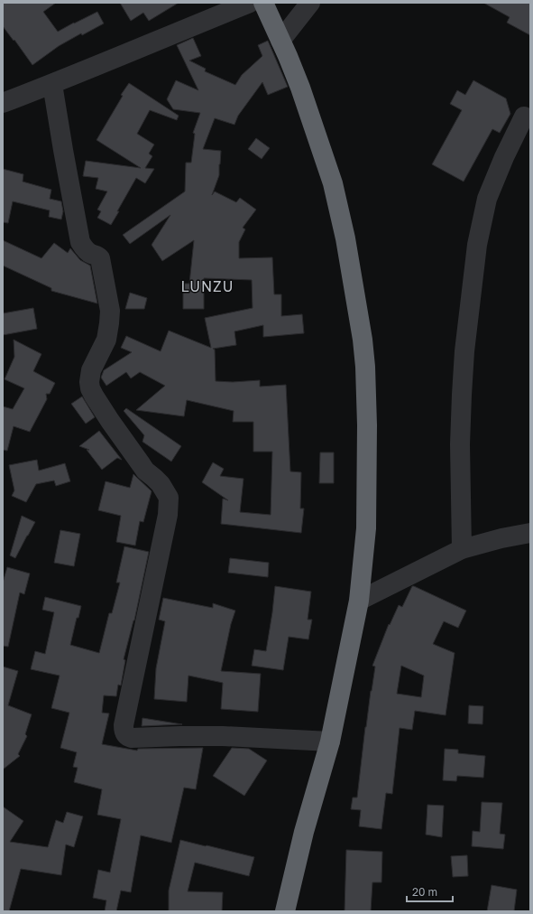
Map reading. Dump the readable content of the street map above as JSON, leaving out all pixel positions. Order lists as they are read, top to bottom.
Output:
{
  "districts": ["LUNZU"],
  "scale_bar": "20 m"
}
